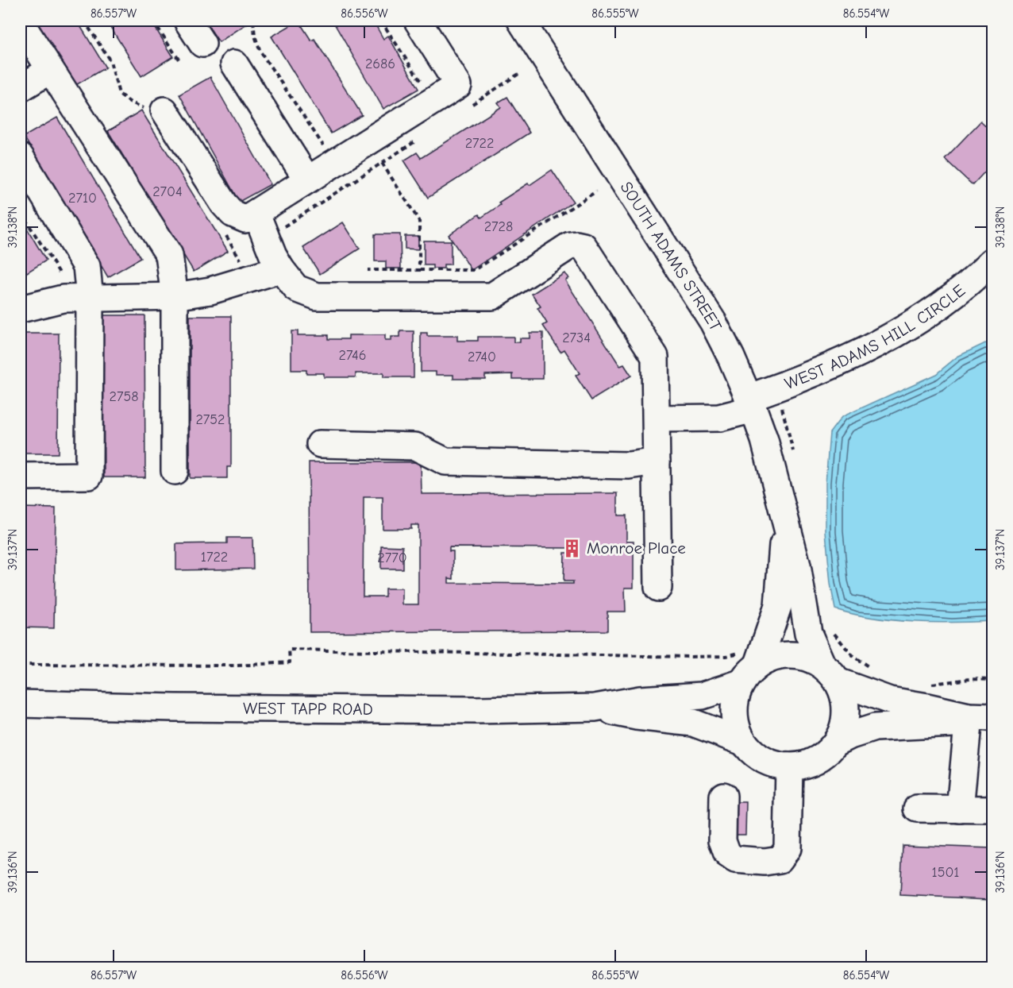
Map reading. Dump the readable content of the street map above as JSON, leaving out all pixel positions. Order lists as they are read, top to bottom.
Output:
{
  "streets": {
    "main road": ["SOUTH ADAMS STREET", "WEST ADAMS HILL CIRCLE", "WEST TAPP ROAD"]
  },
  "crossings": [
    ["SOUTH ADAMS STREET", "WEST ADAMS HILL CIRCLE"],
    ["SOUTH ADAMS STREET", "WEST TAPP ROAD"]
  ],
  "places": {
    "building": ["Monroe Place"]
  },
  "house_numbers": [
    "2686",
    "2722",
    "2704",
    "2710",
    "2728",
    "2734",
    "2746",
    "2740",
    "2758",
    "2752",
    "1722",
    "2770",
    "1501"
  ],
  "coordinates": [
    "86.557°W",
    "86.556°W",
    "86.555°W",
    "86.554°W",
    "39.138°N",
    "39.137°N",
    "39.136°N"
  ]
}
